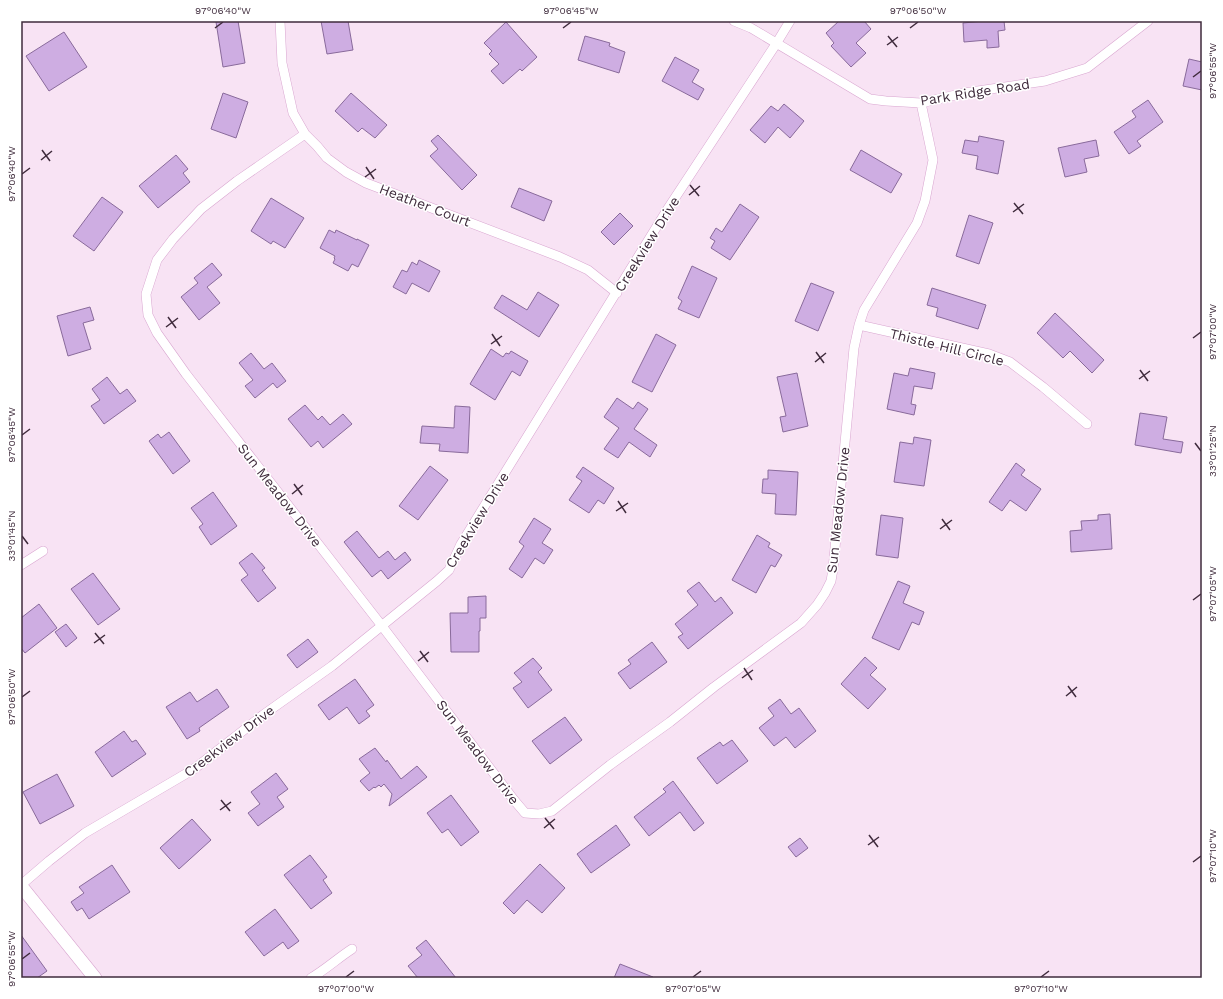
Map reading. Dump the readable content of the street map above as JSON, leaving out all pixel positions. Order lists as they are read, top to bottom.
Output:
{
  "streets": {
    "street": [
      "Park Ridge Road",
      "Heather Court",
      "Creekview Drive",
      "Thistle Hill Circle",
      "Sun Meadow Drive"
    ]
  },
  "crossings": [
    ["Park Ridge Road", "Creekview Drive"],
    ["Park Ridge Road", "Sun Meadow Drive"],
    ["Heather Court", "Creekview Drive"],
    ["Heather Court", "Sun Meadow Drive"],
    ["Creekview Drive", "Sun Meadow Drive"],
    ["Thistle Hill Circle", "Sun Meadow Drive"]
  ],
  "coordinates": [
    "97°06'40\"W",
    "97°06'45\"W",
    "97°06'50\"W",
    "97°06'55\"W",
    "97°07'00\"W",
    "33°01'25\"N",
    "33°01'45\"N",
    "97°07'05\"W",
    "97°07'10\"W"
  ]
}
